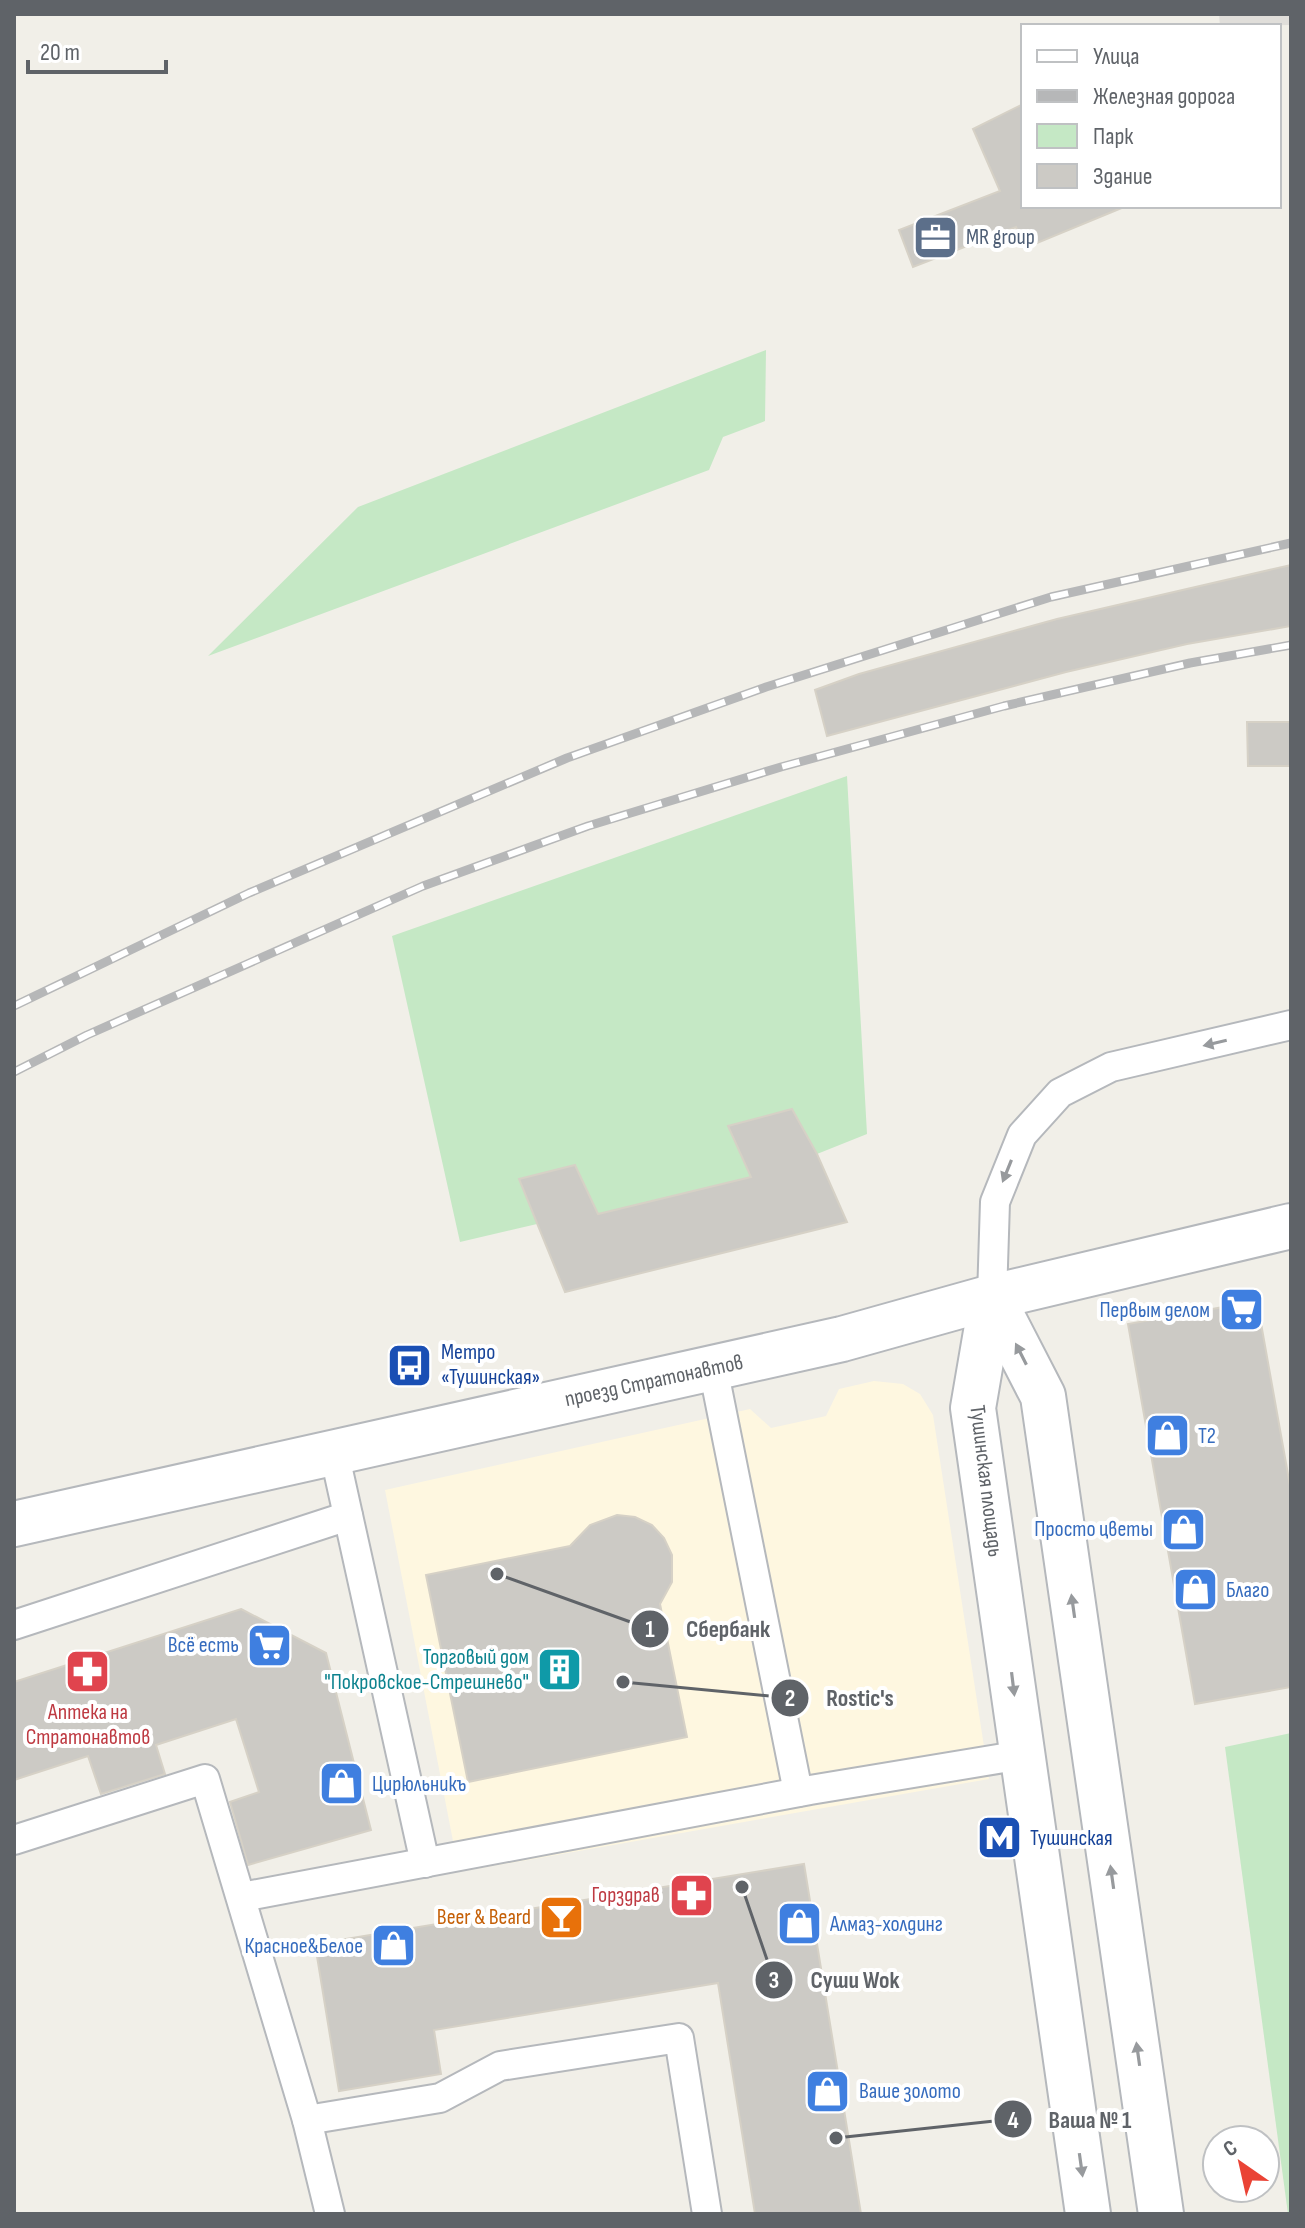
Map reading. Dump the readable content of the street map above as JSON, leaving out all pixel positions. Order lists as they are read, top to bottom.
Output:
{
  "streets": {
    "street": ["проезд Стратонавтов", "Тушинская площадь"]
  },
  "crossings": [
    ["проезд Стратонавтов", "Тушинская площадь"]
  ],
  "places": {
    "office": ["MR group"],
    "supermarket": ["Первым делом", "Всё есть"],
    "bus stop": ["Метро «Тушинская»"],
    "shop": [
      "T2",
      "Просто цветы",
      "Благо",
      "Цирюльникъ",
      "Алмаз-холдинг",
      "Красное&Белое",
      "Ваше золото"
    ],
    "other": [
      "Сбербанк",
      "Rostic's",
      "Суши Wok",
      "Ваша № 1"
    ],
    "building": ["Торговый дом \"Покровское-Стрешнево\""],
    "pharmacy": ["Аптека на Стратонавтов", "Горздрав"],
    "metro station": ["Тушинская"],
    "bar": ["Beer & Beard"]
  },
  "legend": [
    "Улица",
    "Железная дорога",
    "Парк",
    "Здание"
  ],
  "scale_bar": "20 m",
  "north": "top left"
}
